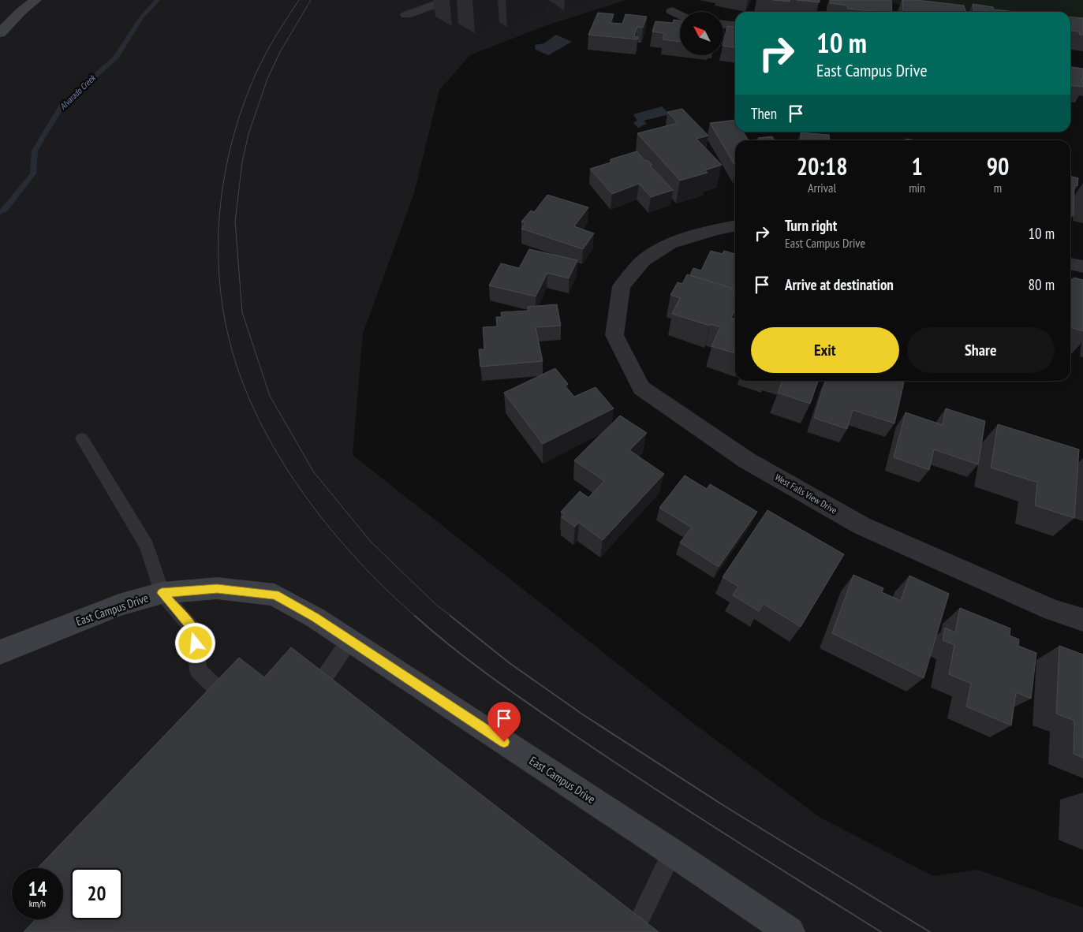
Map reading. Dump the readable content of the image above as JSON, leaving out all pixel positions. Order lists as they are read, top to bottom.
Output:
{
  "streets": {
    "street": ["West Falls View Drive", "East Campus Drive"]
  },
  "water": ["Alvarado Creek"],
  "north": "top left",
  "page": {
    "turn": ["10 m", "East Campus Drive"],
    "then": "Then",
    "eta": [
      "20:18",
      "Arrival",
      "1",
      "min",
      "90",
      "m"
    ],
    "list": [
      {
        "name": "Turn right",
        "note": "East Campus Drive",
        "value": "10 m"
      },
      {
        "name": "Arrive at destination",
        "value": "80 m"
      }
    ],
    "buttons": ["Exit", "Share"],
    "speed": "14 km/h",
    "limit": "20"
  }
}
